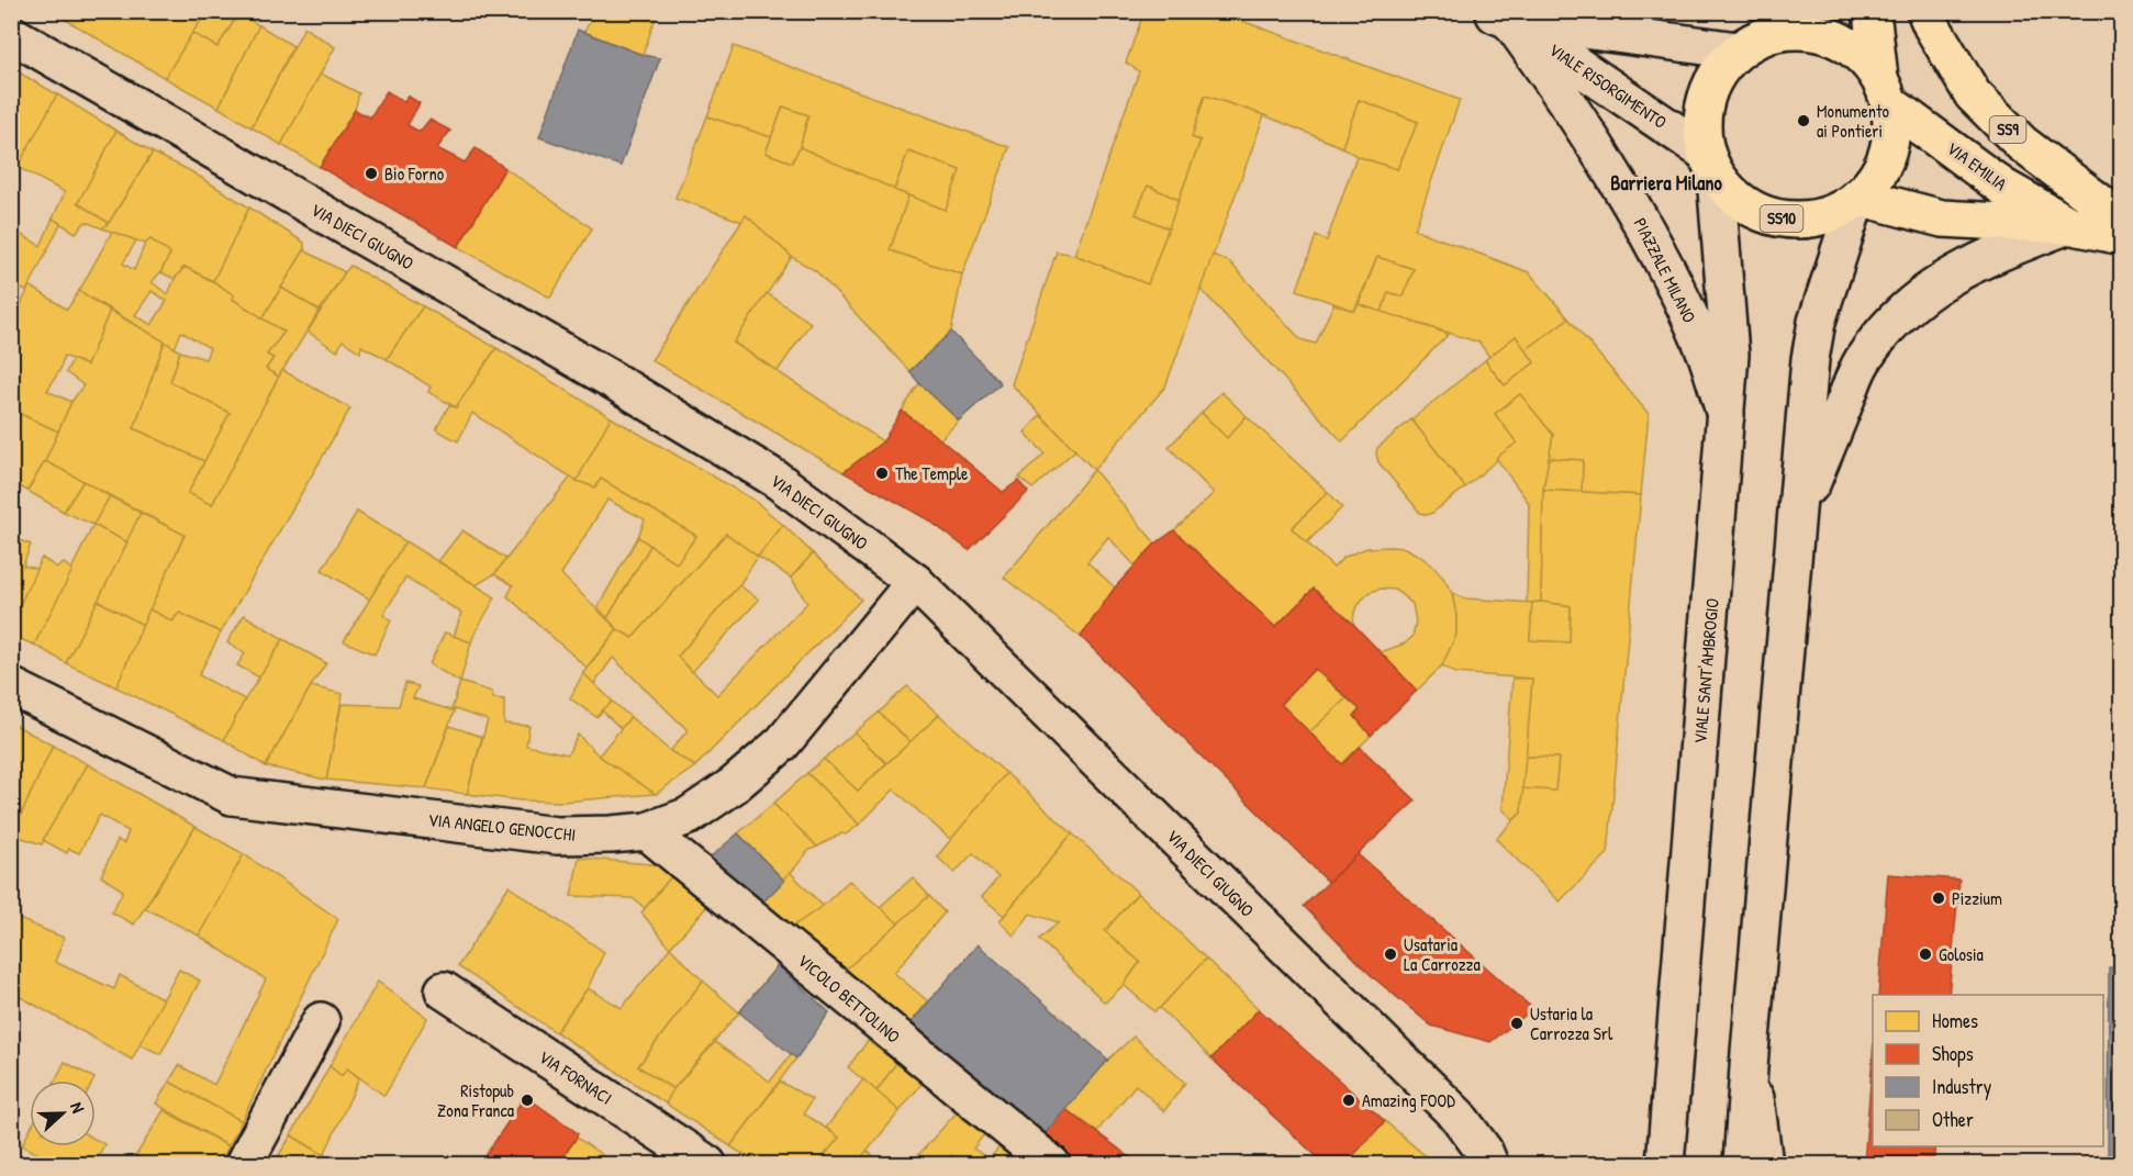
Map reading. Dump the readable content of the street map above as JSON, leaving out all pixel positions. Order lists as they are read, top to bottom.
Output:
{
  "streets": {
    "main road": ["SS9", "VIA EMILIA", "SS10"],
    "street": [
      "VIALE RISORGIMENTO",
      "VIA DIECI GIUGNO",
      "PIAZZALE MILANO",
      "VIALE SANT'AMBROGIO",
      "VIA ANGELO GENOCCHI",
      "VICOLO BETTOLINO",
      "VIA FORNACI"
    ]
  },
  "crossings": [
    ["VIALE RISORGIMENTO", "VIA EMILIA"],
    ["VIALE RISORGIMENTO", "SS10"],
    ["VIALE RISORGIMENTO", "PIAZZALE MILANO"],
    ["VIALE RISORGIMENTO", "VIALE SANT'AMBROGIO"],
    ["VIA EMILIA", "SS10"],
    ["VIA EMILIA", "VIALE SANT'AMBROGIO"],
    ["SS10", "VIALE SANT'AMBROGIO"],
    ["VIA DIECI GIUGNO", "VIA ANGELO GENOCCHI"],
    ["PIAZZALE MILANO", "VIALE SANT'AMBROGIO"],
    ["VIA ANGELO GENOCCHI", "VICOLO BETTOLINO"]
  ],
  "districts": ["Barriera Milano"],
  "places": [
    "Monumento ai Pontieri",
    "Bio Forno",
    "The Temple",
    "Pizzium",
    "Usataria La Carrozza",
    "Golosia",
    "Ustaria la Carrozza Srl",
    "Ristopub Zona Franca",
    "Amazing FOOD"
  ],
  "legend": [
    "Homes",
    "Shops",
    "Industry",
    "Other"
  ],
  "north": "right"
}
